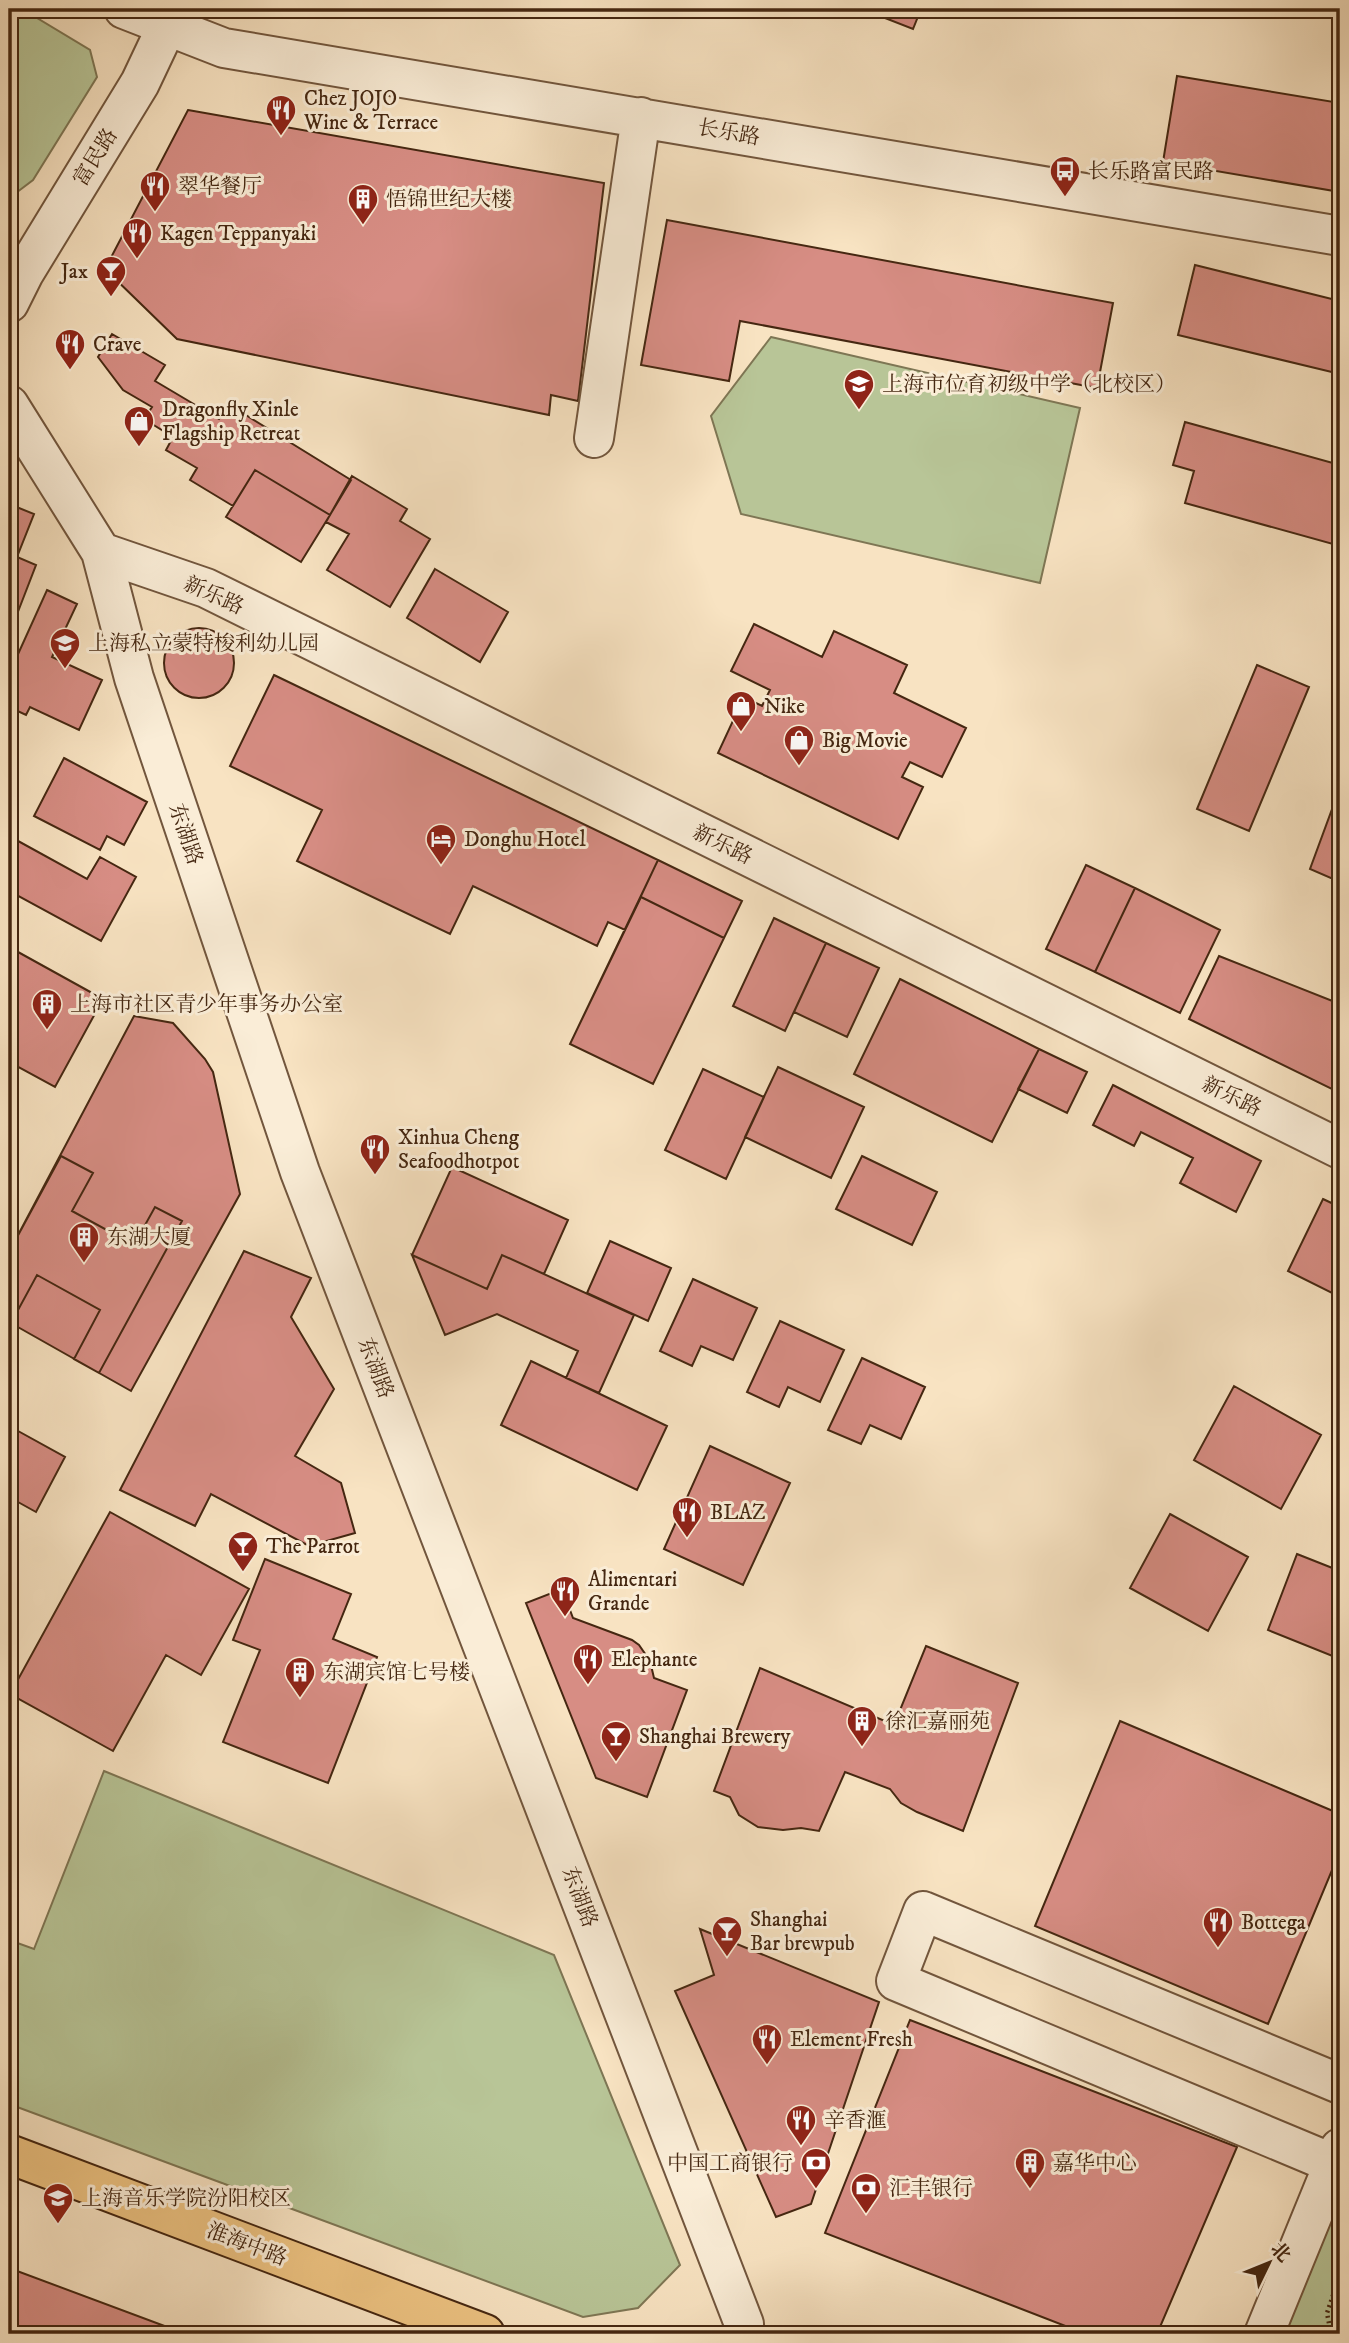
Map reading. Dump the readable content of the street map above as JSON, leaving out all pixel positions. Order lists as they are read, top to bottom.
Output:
{
  "streets": {
    "main road": ["淮海中路"],
    "street": [
      "长乐路",
      "富民路",
      "新乐路",
      "东湖路"
    ]
  },
  "crossings": [
    ["长乐路", "富民路"],
    ["新乐路", "东湖路"]
  ],
  "places": {
    "restaurant": [
      "Chez JOJO Wine & Terrace",
      "翠华餐厅",
      "Kagen Teppanyaki",
      "Crave",
      "Xinhua Cheng Seafoodhotpot",
      "BLAZ",
      "Alimentari Grande",
      "Elephante",
      "Bottega",
      "Element Fresh",
      "辛香滙"
    ],
    "bus stop": ["长乐路富民路"],
    "building": [
      "悟锦世纪大楼",
      "上海市社区青少年事务办公室",
      "东湖大厦",
      "东湖宾馆七号楼",
      "徐汇嘉丽苑",
      "嘉华中心"
    ],
    "bar": [
      "Jax",
      "The Parrot",
      "Shanghai Brewery",
      "Shanghai Bar brewpub"
    ],
    "school or university": ["上海市位育初级中学（北校区）", "上海私立蒙特梭利幼儿园", "上海音乐学院汾阳校区"],
    "shop": ["Dragonfly Xinle Flagship Retreat", "Nike", "Big Movie"],
    "hotel": ["Donghu Hotel"],
    "bank": ["中国工商银行", "汇丰银行"]
  },
  "north": "top right"
}
